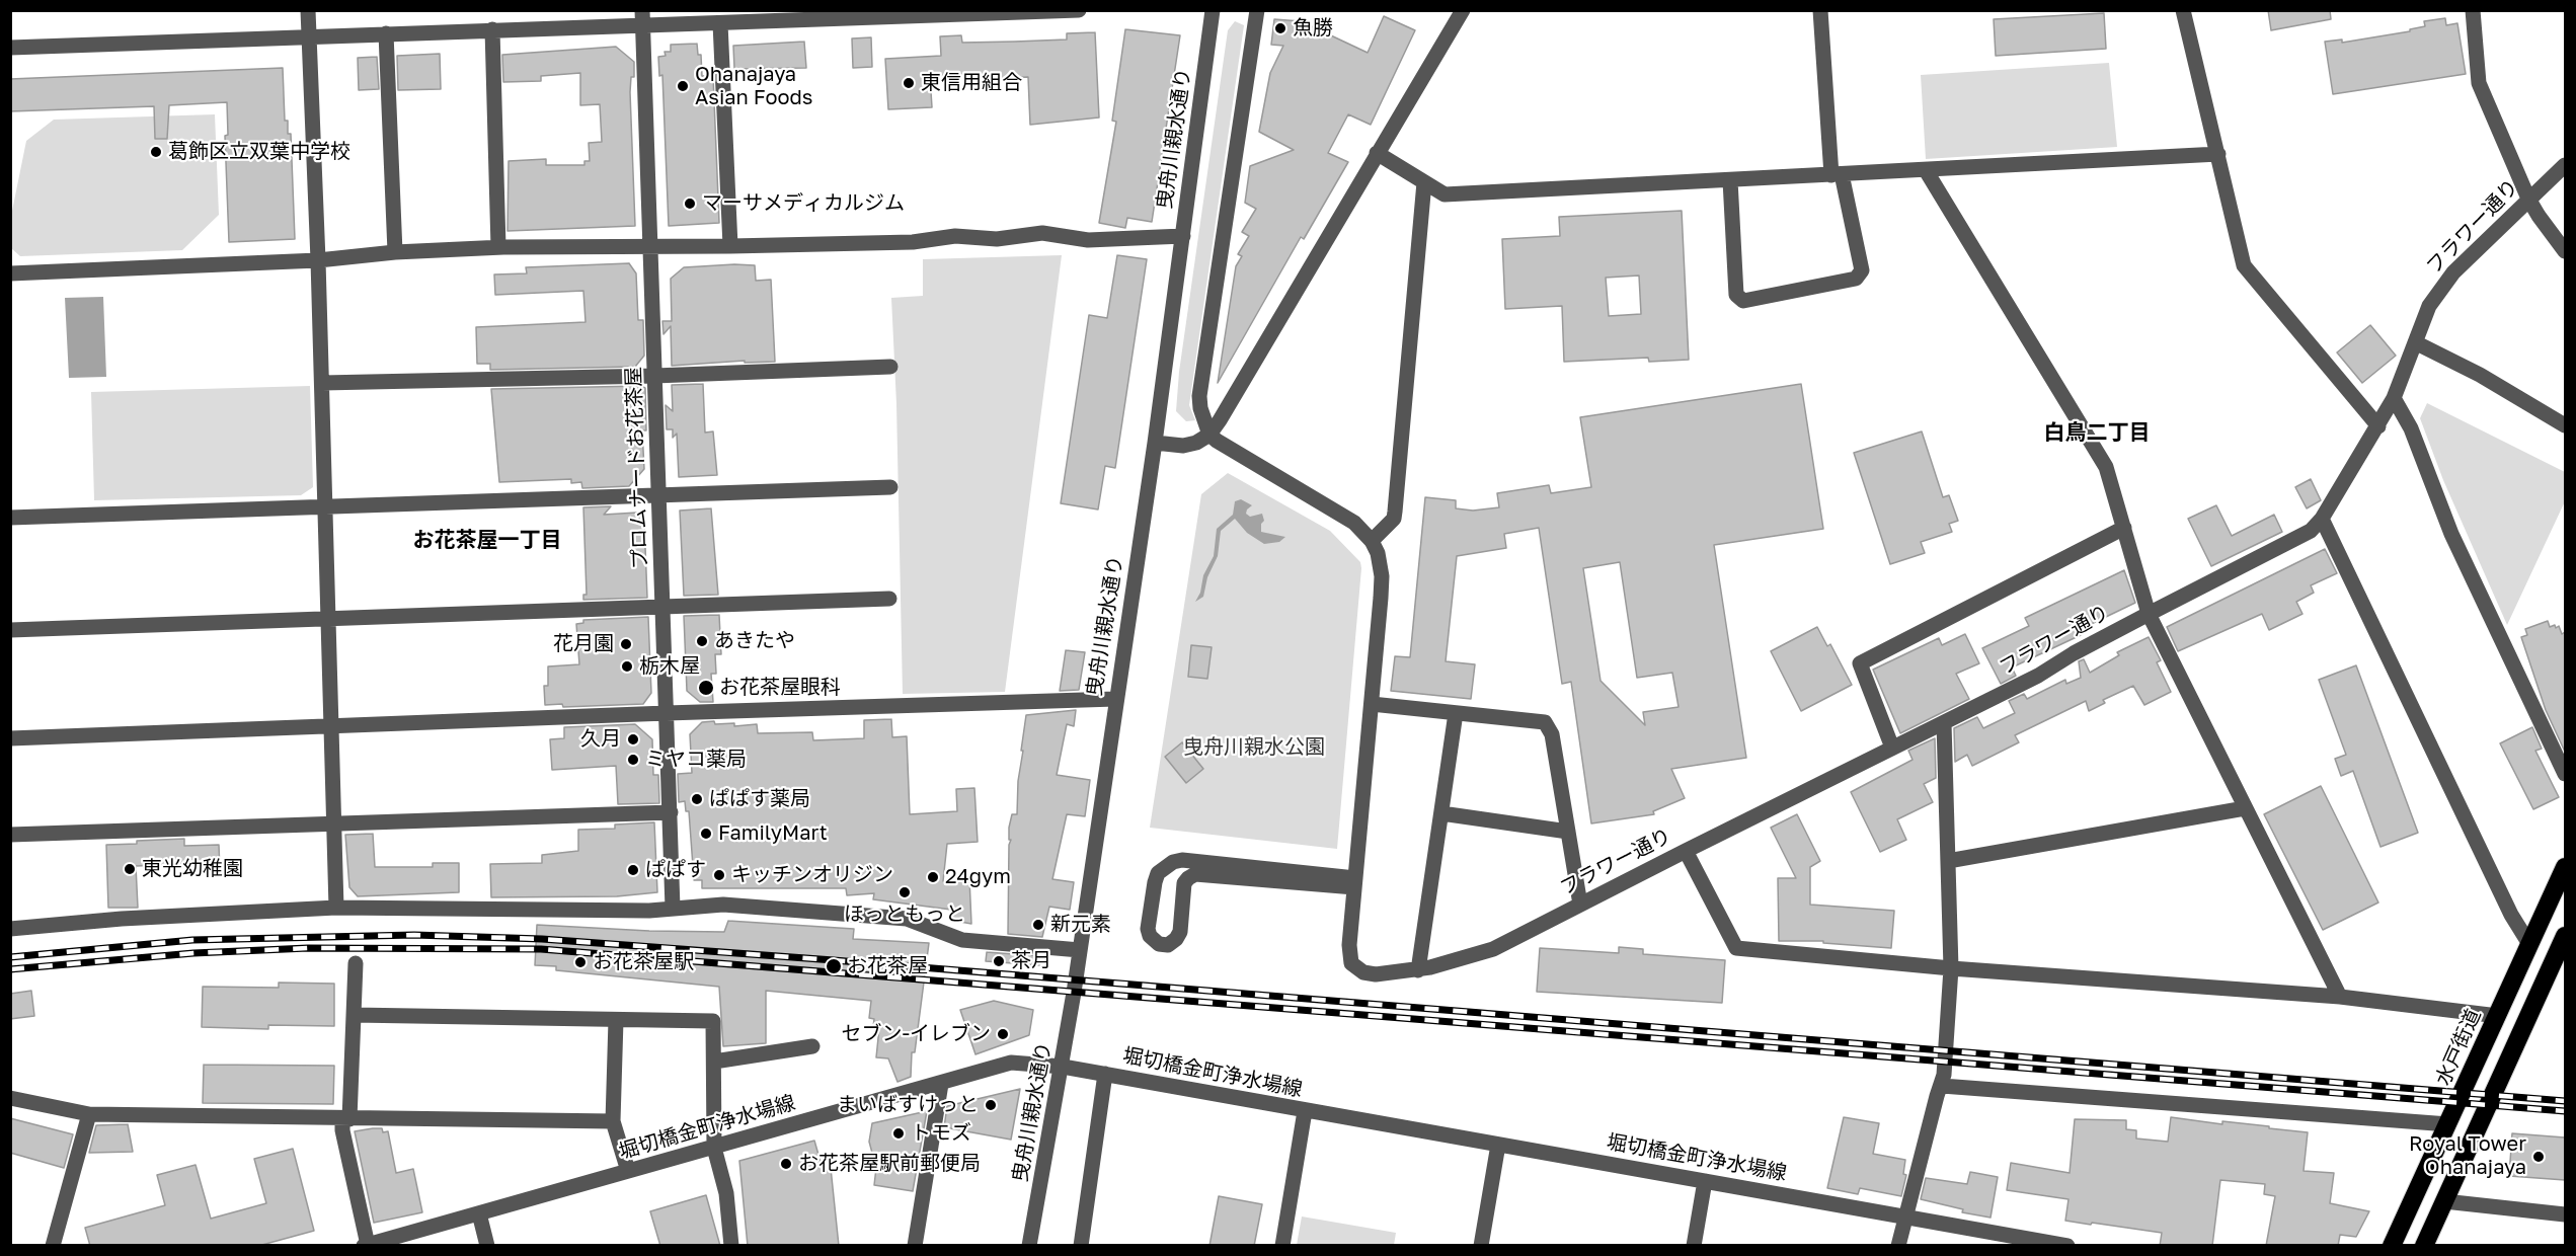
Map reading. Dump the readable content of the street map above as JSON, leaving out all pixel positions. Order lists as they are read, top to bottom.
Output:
{
  "streets": {
    "highway": ["水戸街道"],
    "street": [
      "曳舟川親水通り",
      "フラワー通り",
      "プロムナードお花茶屋",
      "堀切橋金町浄水場線"
    ]
  },
  "crossings": [
    ["曳舟川親水通り", "堀切橋金町浄水場線"]
  ],
  "districts": ["白鳥二丁目", "お花茶屋一丁目"],
  "parks": ["曳舟川親水公園"],
  "places": [
    "魚勝",
    "東信用組合",
    "Ohanajaya Asian Foods",
    "葛飾区立双葉中学校",
    "マーサメディカルジム",
    "あきたや",
    "花月園",
    "栃木屋",
    "お花茶屋眼科",
    "久月",
    "ミヤコ薬局",
    "ぱぱす薬局",
    "FamilyMart",
    "東光幼稚園",
    "ぱぱす",
    "キッチンオリジン",
    "24gym",
    "ほっともっと",
    "新元素",
    "茶月",
    "お花茶屋駅",
    "お花茶屋",
    "セブン-イレブン",
    "まいばすけっと",
    "トモズ",
    "Royal Tower Ohanajaya",
    "お花茶屋駅前郵便局"
  ]
}
